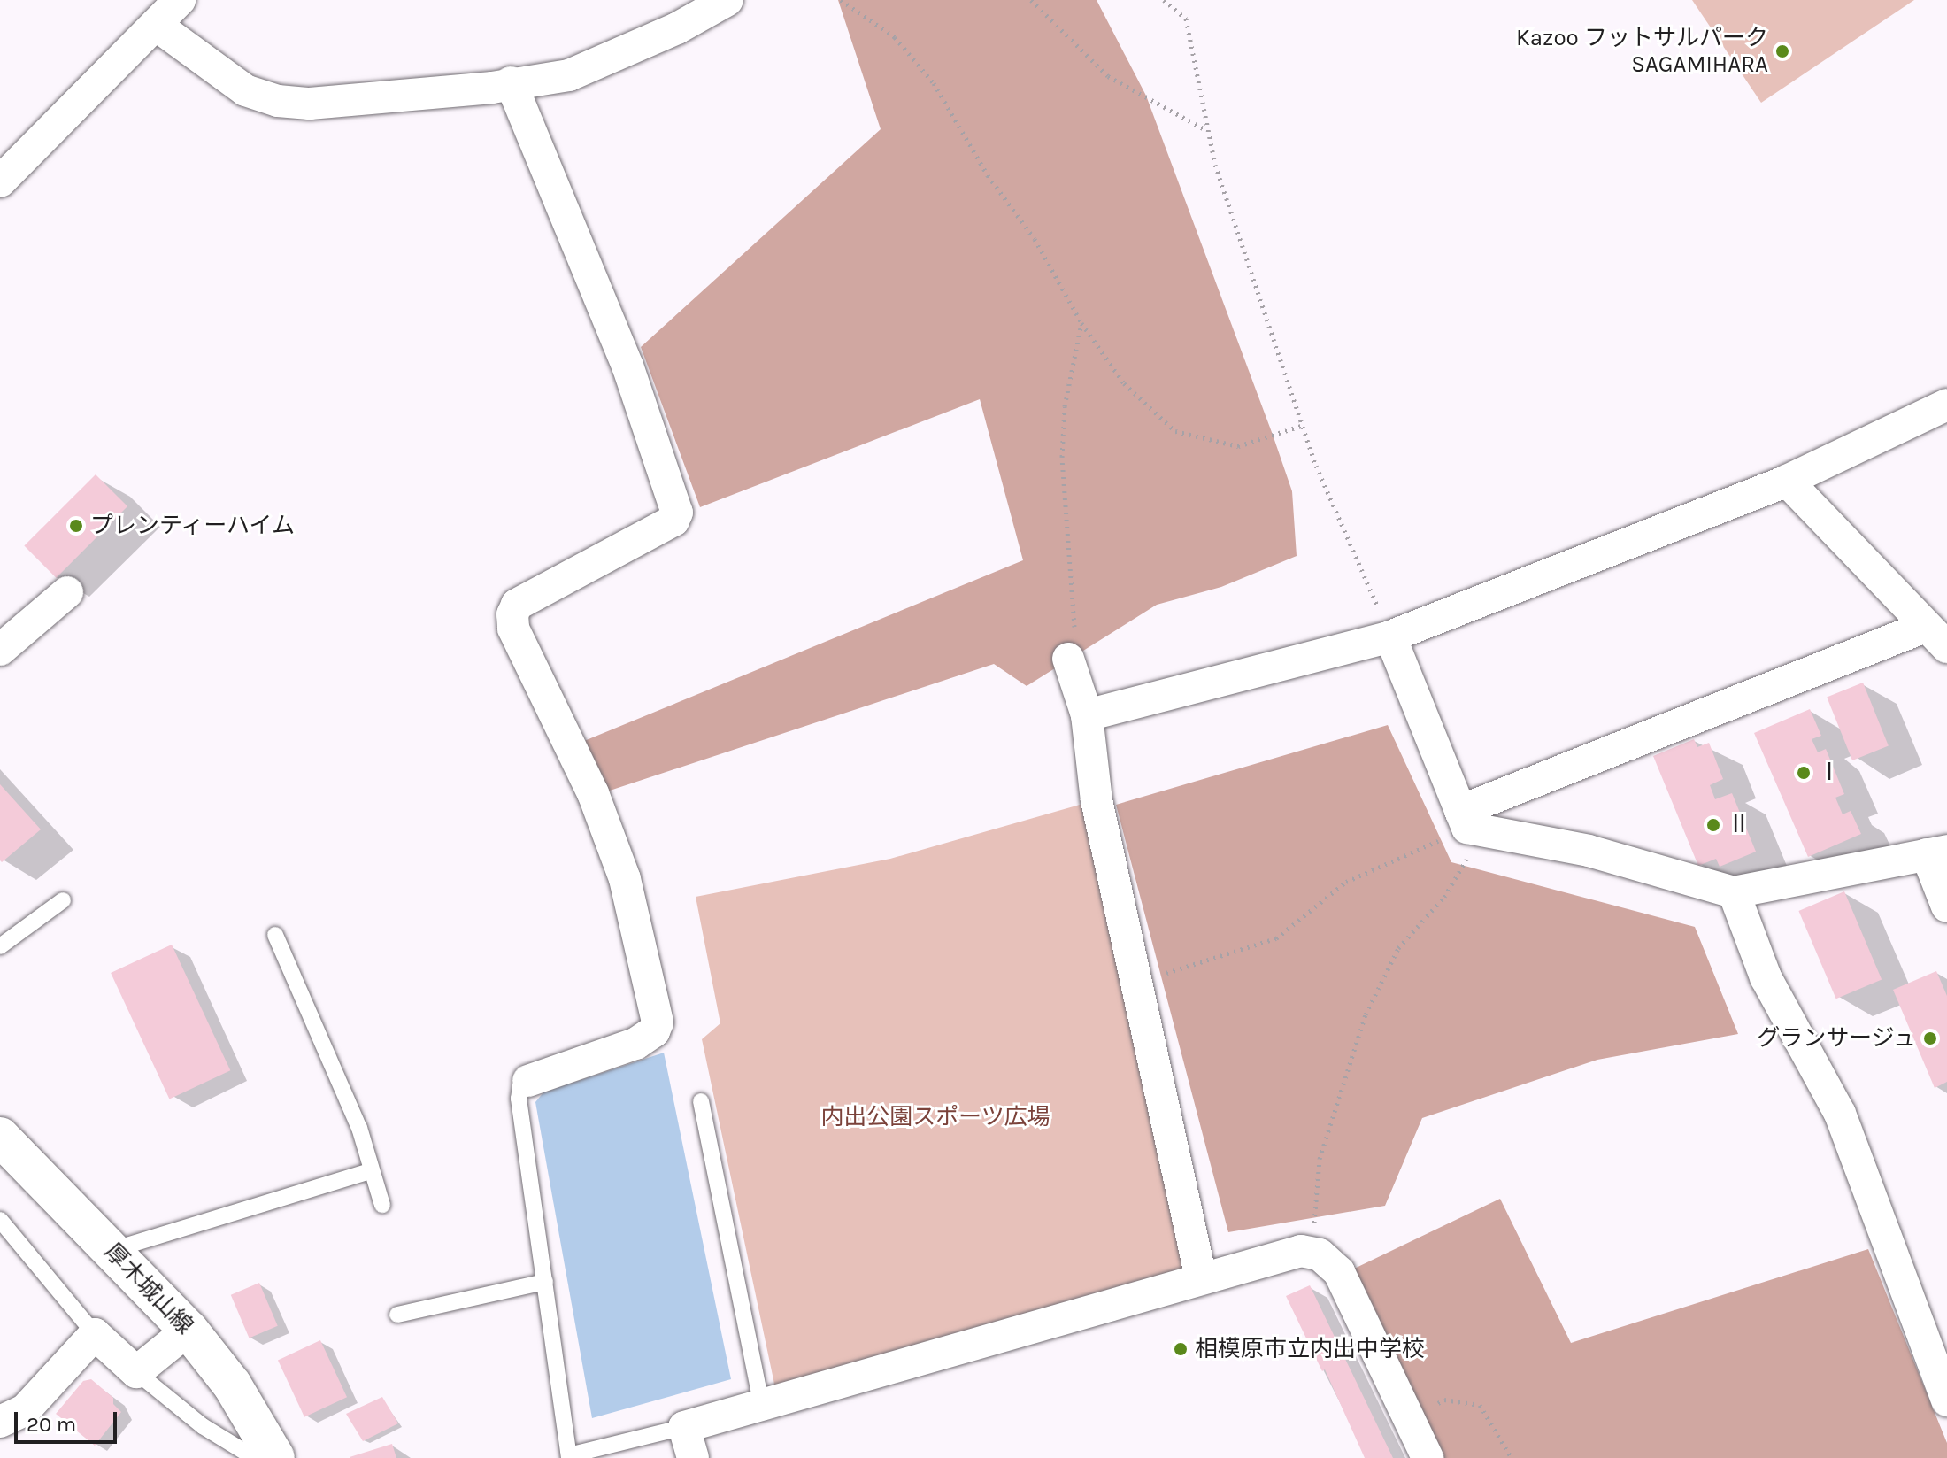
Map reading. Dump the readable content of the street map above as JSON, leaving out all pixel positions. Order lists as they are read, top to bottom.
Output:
{
  "streets": {
    "main road": ["厚木城山線"]
  },
  "parks": ["内出公園スポーツ広場"],
  "places": [
    "Kazoo フットサルパーク SAGAMIHARA",
    "プレンティーハイム",
    "Ⅰ",
    "Ⅱ",
    "グランサージュ",
    "相模原市立内出中学校"
  ],
  "scale_bar": "20 m"
}
